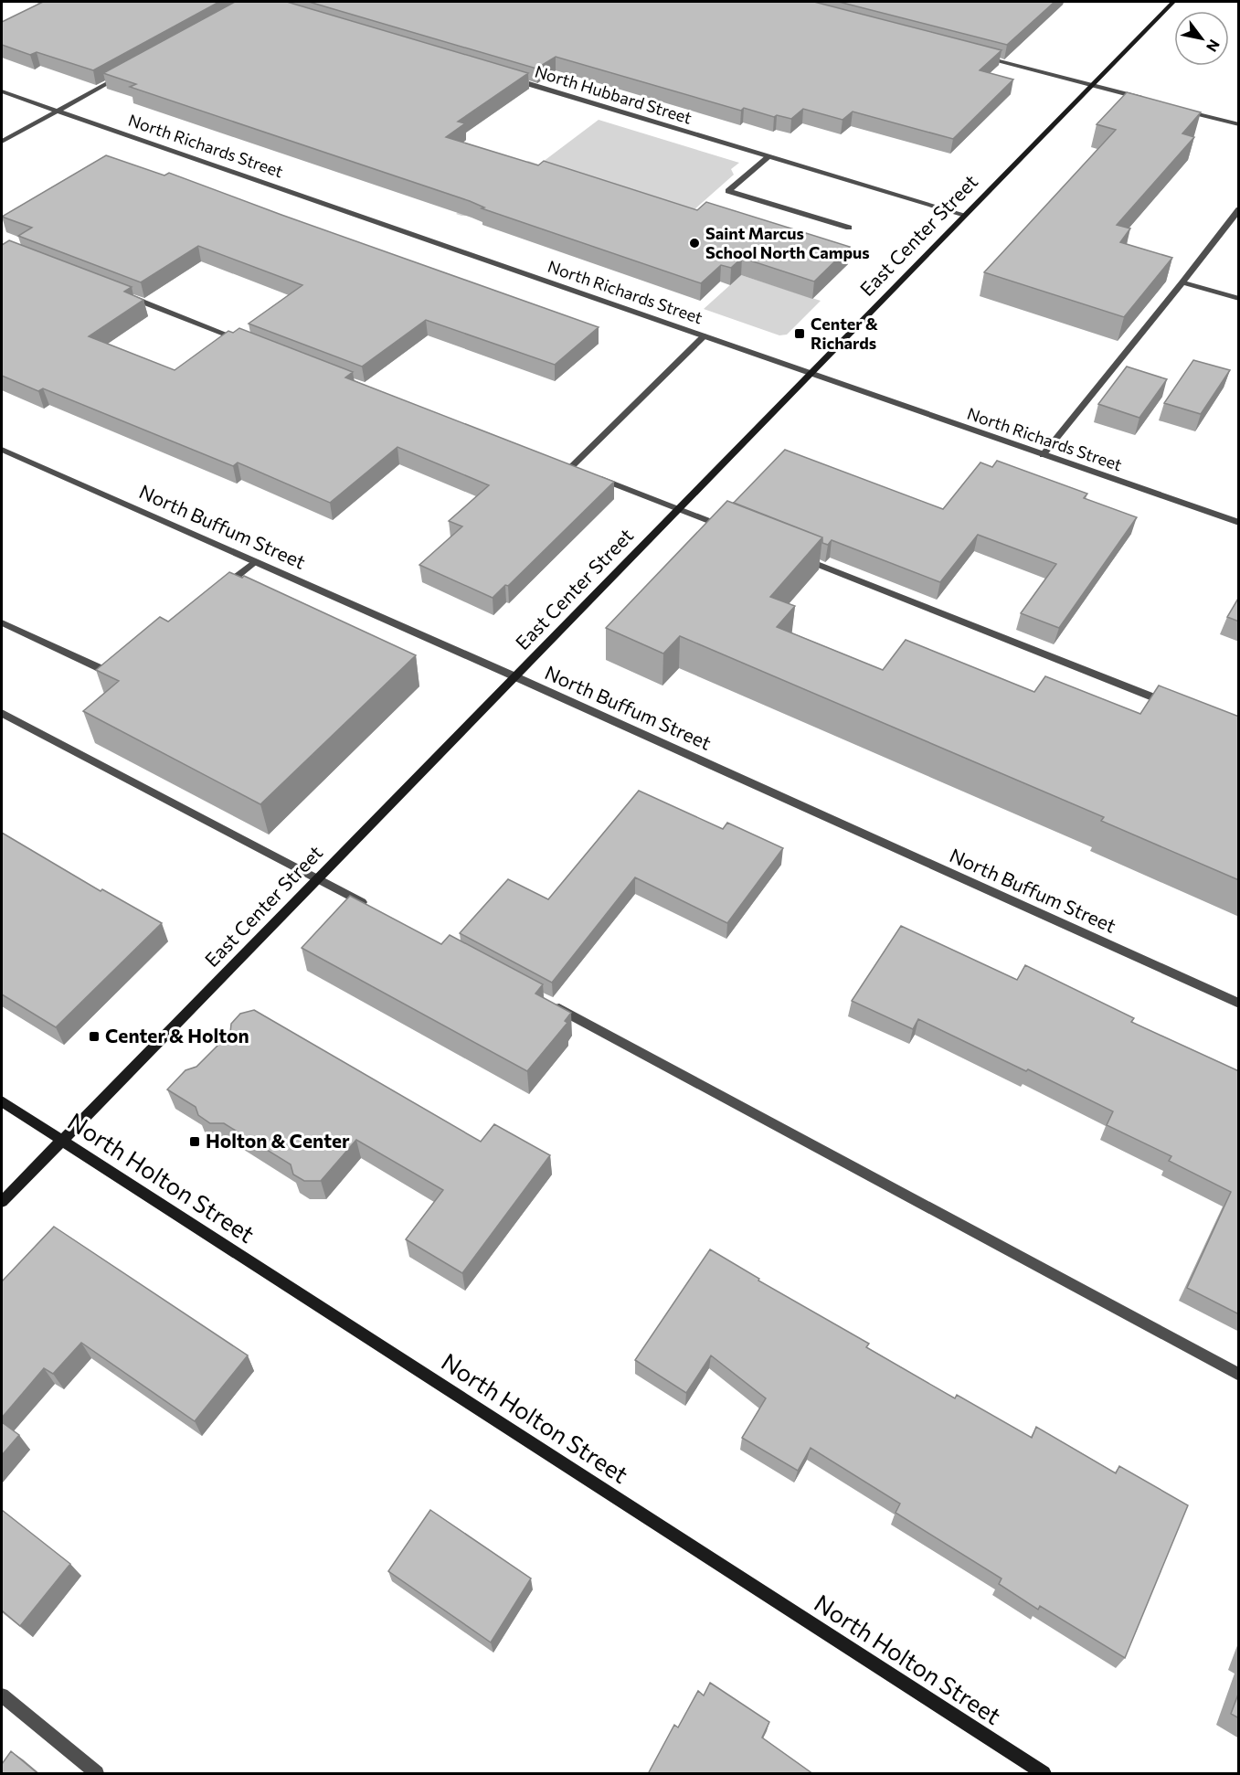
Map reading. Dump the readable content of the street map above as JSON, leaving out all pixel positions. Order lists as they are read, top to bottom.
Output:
{
  "streets": {
    "street": [
      "North Hubbard Street",
      "North Richards Street",
      "East Center Street",
      "North Buffum Street",
      "North Holton Street"
    ]
  },
  "crossings": [
    ["North Hubbard Street", "East Center Street"],
    ["North Richards Street", "East Center Street"],
    ["East Center Street", "North Buffum Street"],
    ["East Center Street", "North Holton Street"]
  ],
  "places": {
    "other": ["Saint Marcus School North Campus"],
    "transit": ["Center & Richards", "Center & Holton", "Holton & Center"]
  },
  "north": "bottom right"
}
